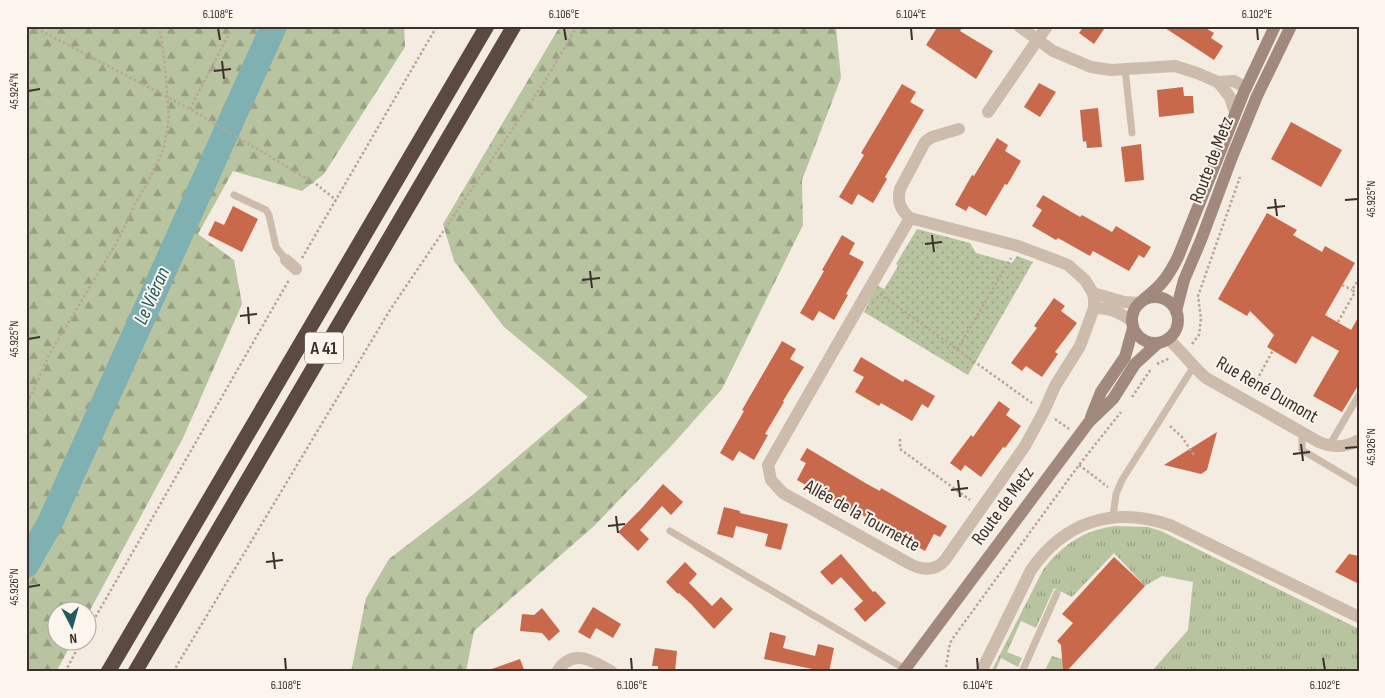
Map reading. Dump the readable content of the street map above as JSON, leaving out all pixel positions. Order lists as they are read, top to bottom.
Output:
{
  "streets": {
    "highway": ["A 41"],
    "main road": ["Route de Metz"],
    "street": ["Rue René Dumont", "Allée de la Tournette"]
  },
  "crossings": [
    ["Route de Metz", "Rue René Dumont"]
  ],
  "water": ["Le Viéran"],
  "north": "bottom",
  "coordinates": [
    "6.108°E",
    "6.106°E",
    "6.104°E",
    "6.102°E",
    "45.924°N",
    "45.925°N",
    "45.926°N"
  ]
}
